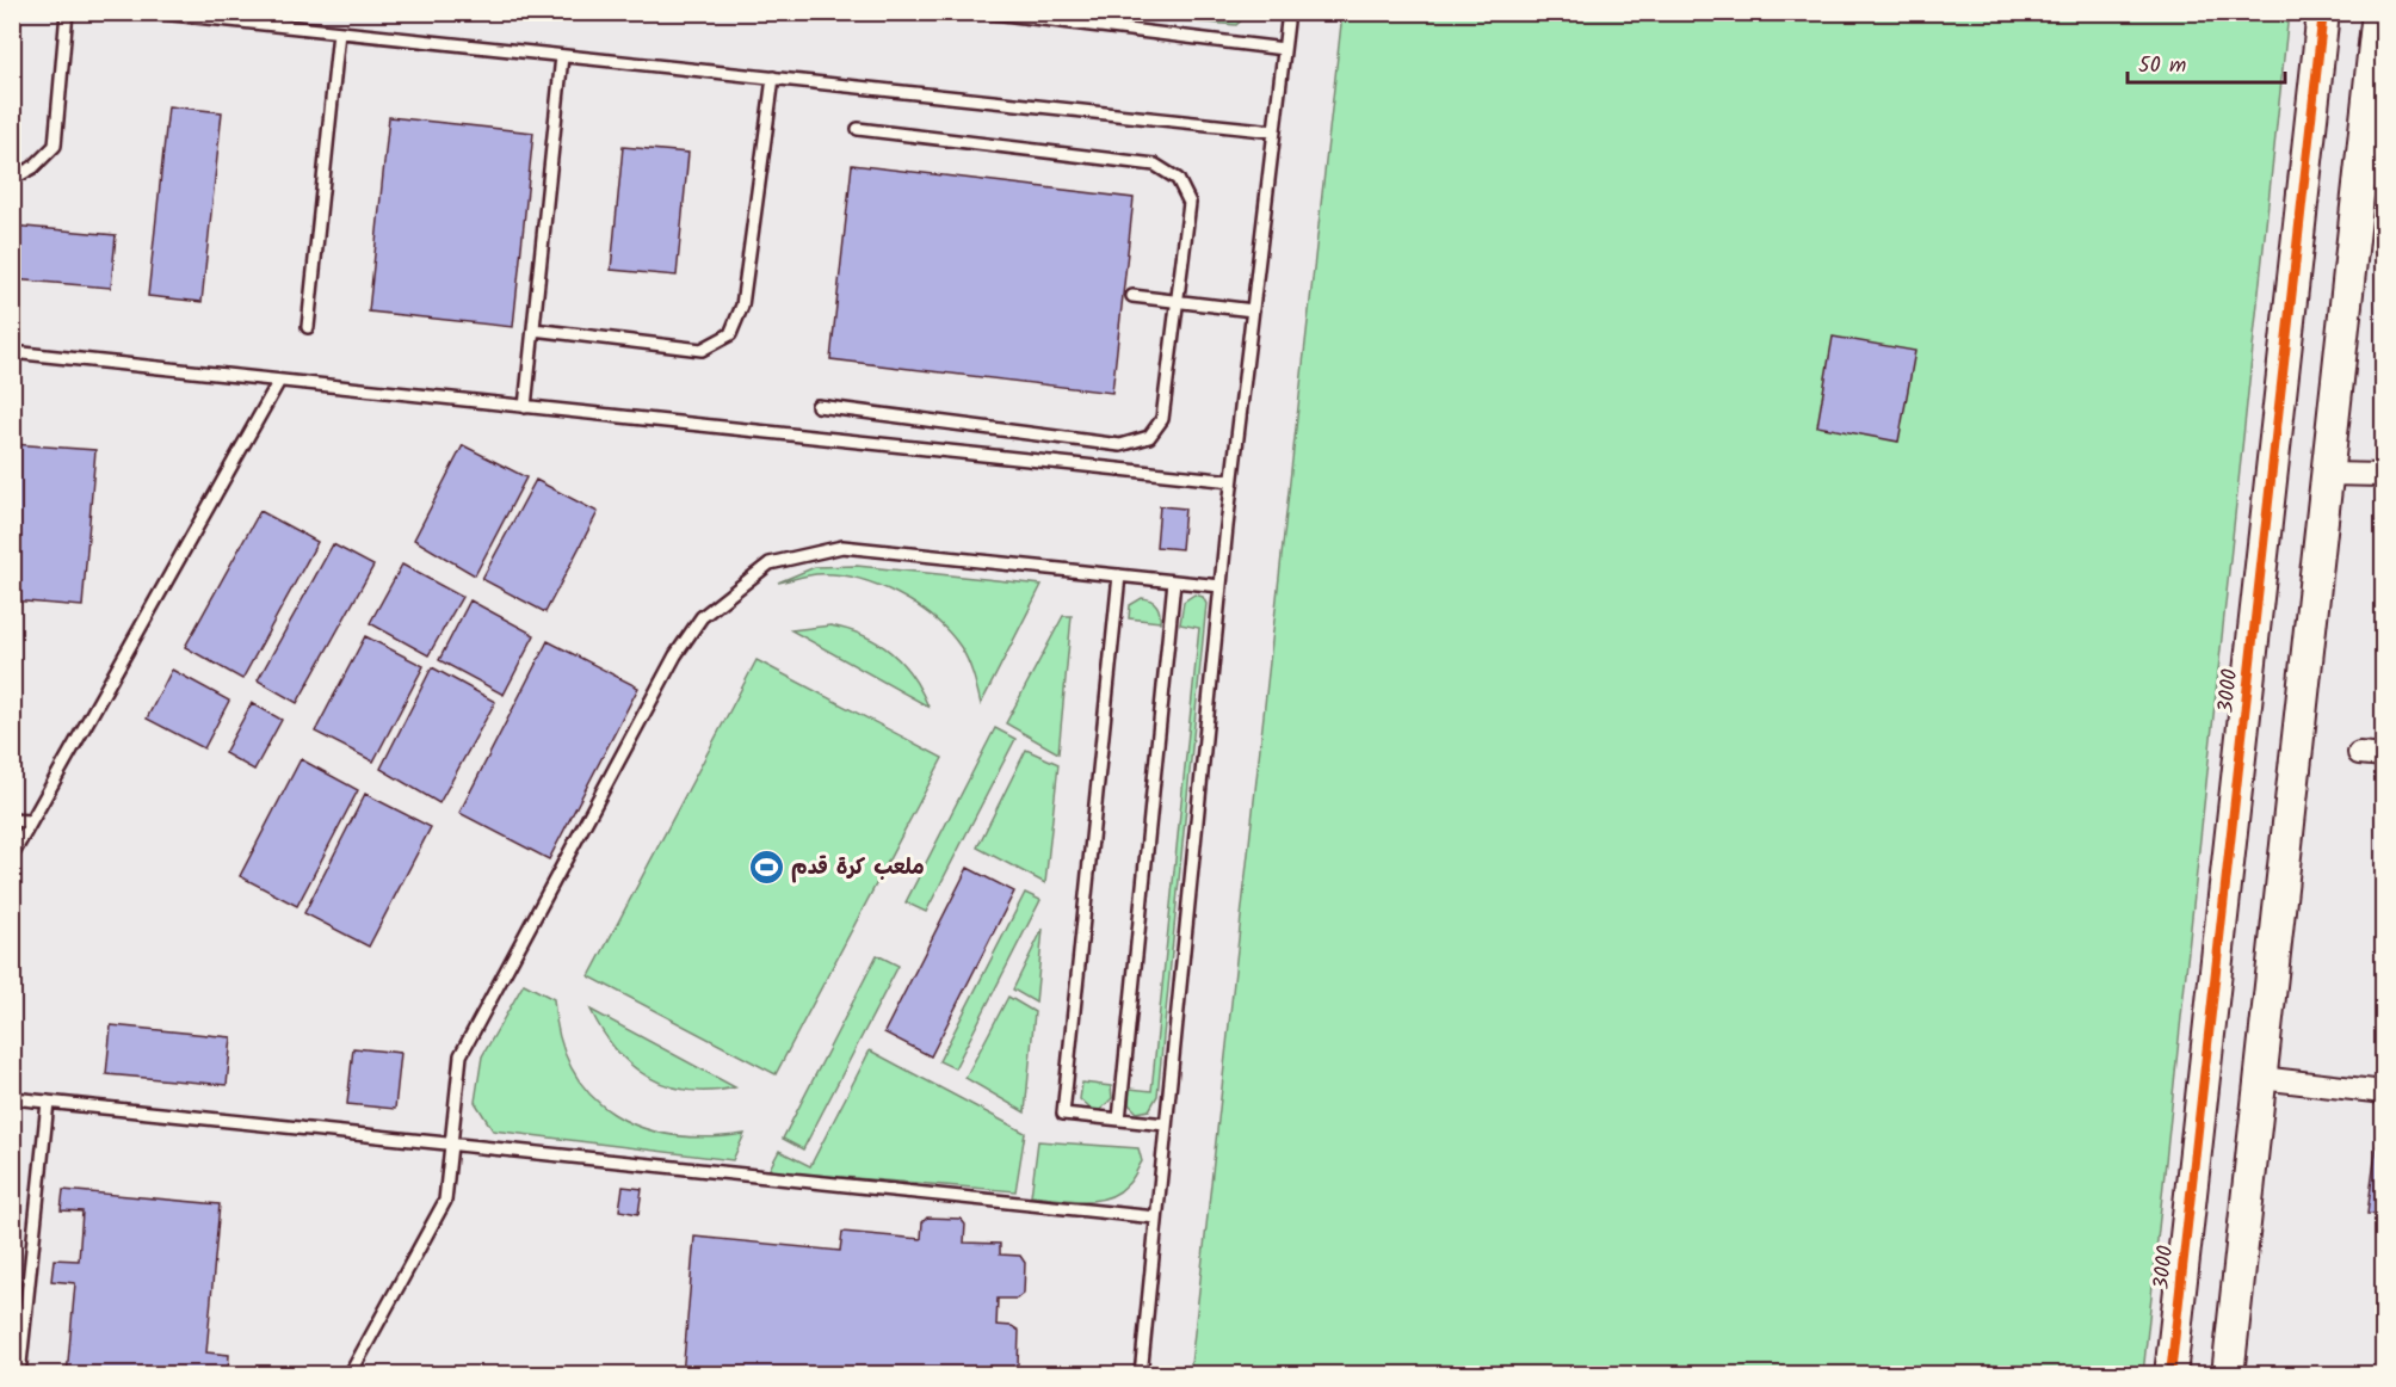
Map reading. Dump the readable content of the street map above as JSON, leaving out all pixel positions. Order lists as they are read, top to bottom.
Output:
{
  "streets": {
    "street": ["3000"]
  },
  "places": {
    "sports": ["ملعب كرة قدم"]
  },
  "scale_bar": "50 m"
}
